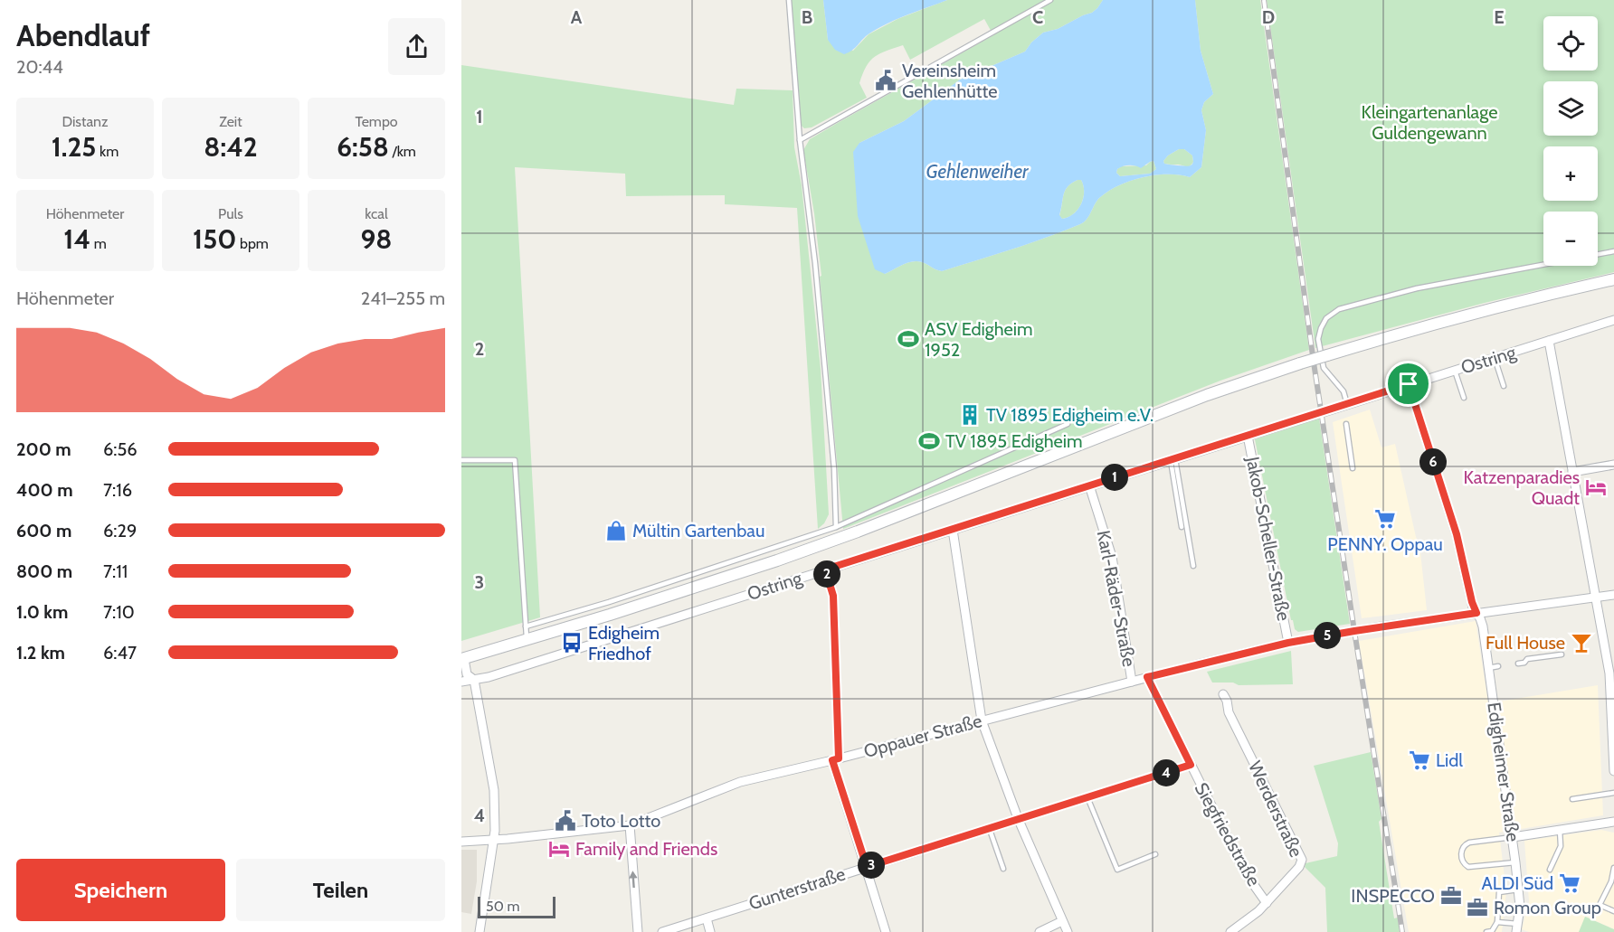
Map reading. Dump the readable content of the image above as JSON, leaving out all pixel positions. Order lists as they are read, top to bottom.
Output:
{
  "streets": {
    "street": [
      "Ostring",
      "Jakob-Scheller-Straße",
      "Karl-Räder-Straße",
      "Oppauer Straße",
      "Edigheimer Straße",
      "Werderstraße",
      "Siegfriedstraße",
      "Gunterstraße"
    ]
  },
  "crossings": [
    ["Ostring", "Jakob-Scheller-Straße"],
    ["Ostring", "Karl-Räder-Straße"],
    ["Ostring", "Edigheimer Straße"],
    ["Jakob-Scheller-Straße", "Oppauer Straße"],
    ["Karl-Räder-Straße", "Oppauer Straße"],
    ["Oppauer Straße", "Edigheimer Straße"],
    ["Oppauer Straße", "Siegfriedstraße"],
    ["Werderstraße", "Siegfriedstraße"],
    ["Siegfriedstraße", "Gunterstraße"]
  ],
  "water": ["Gehlenweiher"],
  "parks": ["Kleingartenanlage Guldengewann"],
  "places": {
    "public building": ["Vereinsheim Gehlenhütte", "Toto Lotto"],
    "sports": ["ASV Edigheim 1952", "TV 1895 Edigheim"],
    "building": ["TV 1895 Edigheim e.V."],
    "hotel": ["Katzenparadies Quadt", "Family and Friends"],
    "supermarket": ["PENNY. Oppau", "Lidl", "ALDI Süd"],
    "shop": ["Mültin Gartenbau"],
    "bus stop": ["Edigheim Friedhof"],
    "bar": ["Full House"],
    "office": ["INSPECCO", "Romon Group"]
  },
  "scale_bar": "50 m",
  "page": {
    "heading": ["Abendlauf", "20:44"],
    "map_buttons": ["+", "−"],
    "stats": [
      ["Distanz", "1.25 km"],
      ["Zeit", "8:42"],
      ["Tempo", "6:58 /km"],
      ["Höhenmeter", "14 m"],
      ["Puls", "150 bpm"],
      ["kcal", "98"]
    ],
    "chart": ["Höhenmeter", "241–255 m"],
    "list": [
      {
        "name": "200 m",
        "note": "6:56"
      },
      {
        "name": "400 m",
        "note": "7:16"
      },
      {
        "name": "600 m",
        "note": "6:29"
      },
      {
        "name": "800 m",
        "note": "7:11"
      },
      {
        "name": "1.0 km",
        "note": "7:10"
      },
      {
        "name": "1.2 km",
        "note": "6:47"
      }
    ],
    "pins": [
      "6",
      "1",
      "2",
      "5",
      "4",
      "3"
    ],
    "buttons": ["Speichern", "Teilen"],
    "scale": "50 m"
  },
  "grid": {
    "columns": [
      "A",
      "B",
      "C",
      "D",
      "E"
    ],
    "rows": [
      "1",
      "2",
      "3",
      "4"
    ]
  }
}
